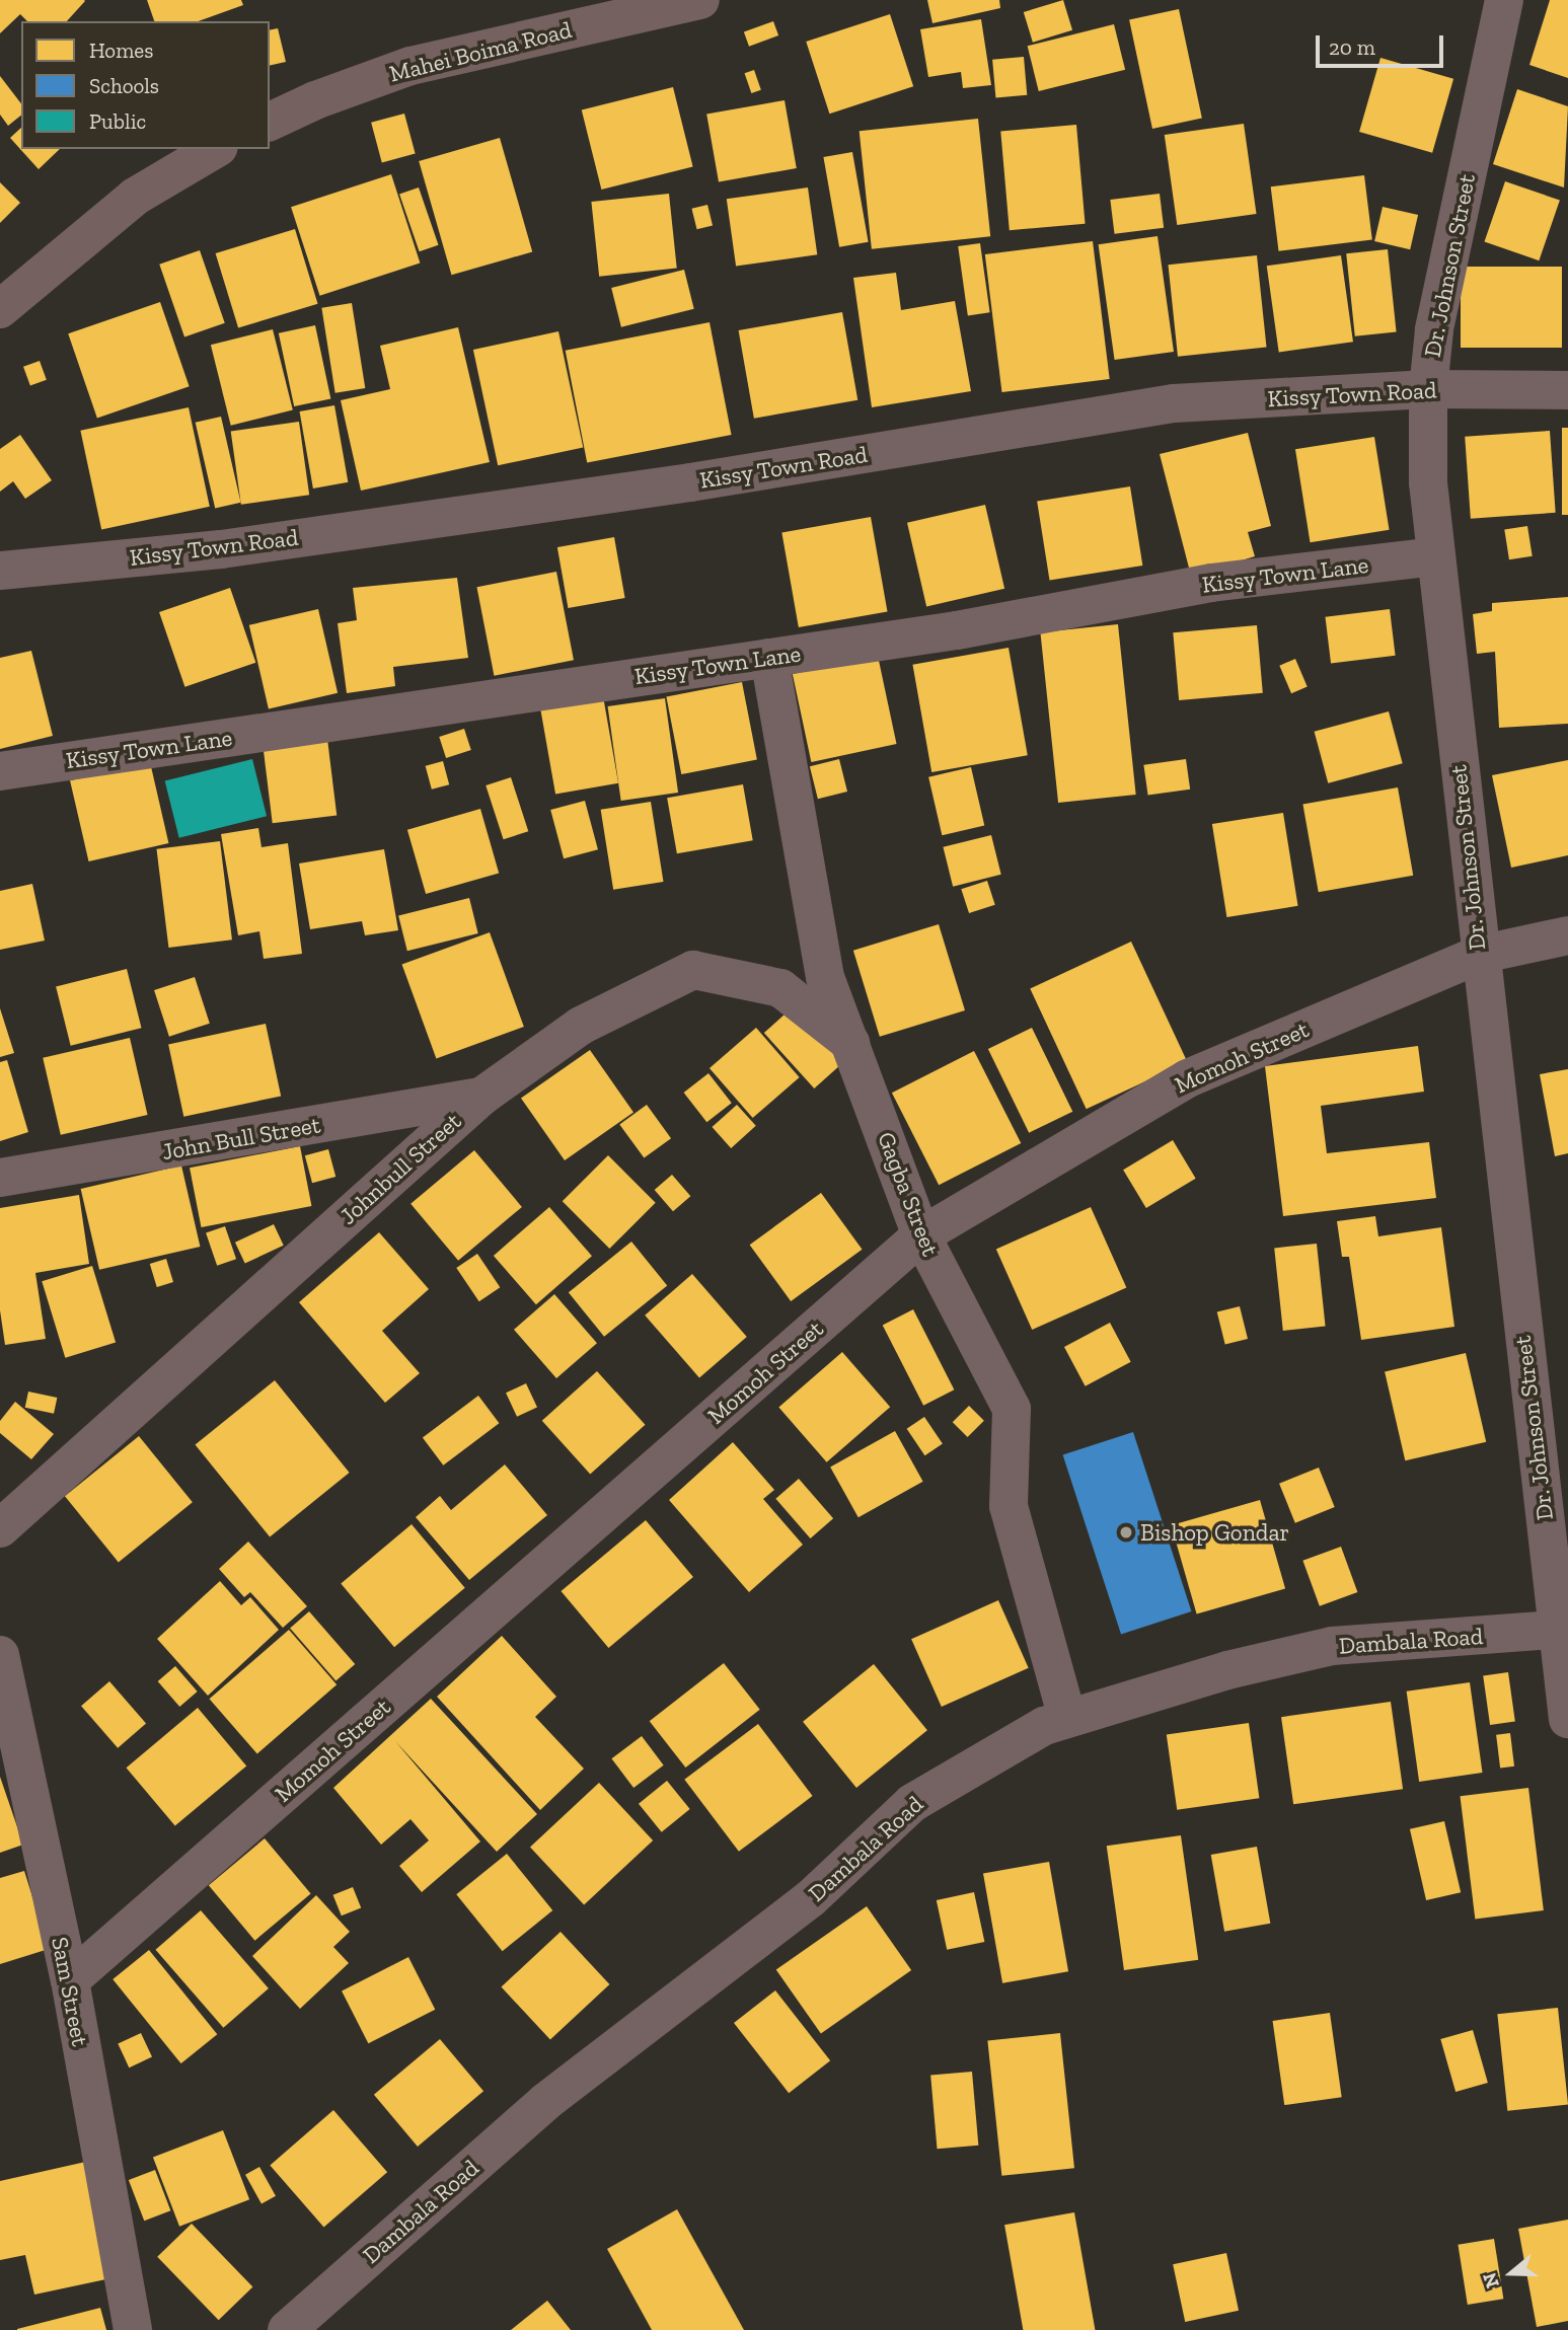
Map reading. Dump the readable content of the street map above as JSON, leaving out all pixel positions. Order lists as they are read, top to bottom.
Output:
{
  "streets": {
    "main road": ["Mahei Boima Road"],
    "street": [
      "Dr. Johnson Street",
      "Kissy Town Road",
      "Kissy Town Lane",
      "Momoh Street",
      "John Bull Street",
      "Johnbull Street",
      "Gagba Street",
      "Dambala Road",
      "Sam Street"
    ]
  },
  "crossings": [
    ["Dr. Johnson Street", "Kissy Town Road"],
    ["Dr. Johnson Street", "Kissy Town Lane"],
    ["Dr. Johnson Street", "Momoh Street"],
    ["Dr. Johnson Street", "Dambala Road"],
    ["Kissy Town Lane", "Gagba Street"],
    ["Momoh Street", "Gagba Street"],
    ["Momoh Street", "Sam Street"],
    ["John Bull Street", "Johnbull Street"],
    ["Johnbull Street", "Gagba Street"],
    ["Gagba Street", "Dambala Road"]
  ],
  "places": ["Bishop Gondar"],
  "legend": ["Homes", "Schools", "Public"],
  "scale_bar": "20 m",
  "north": "left"
}
